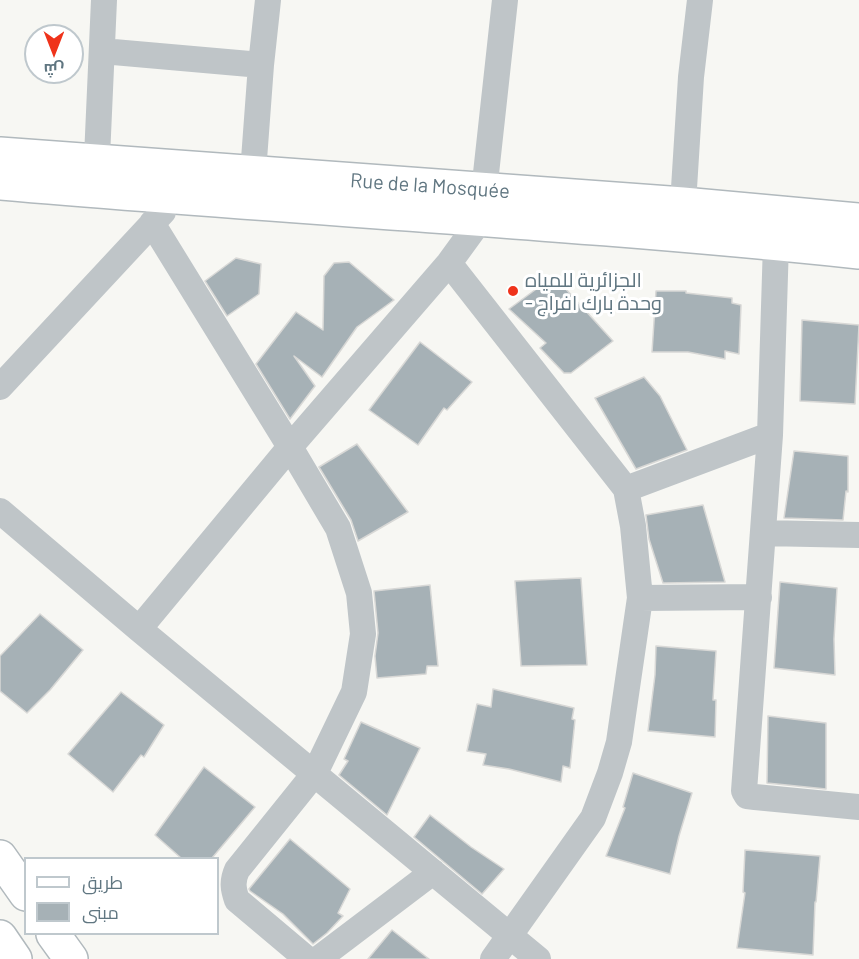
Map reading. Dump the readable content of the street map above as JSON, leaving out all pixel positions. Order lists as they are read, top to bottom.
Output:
{
  "streets": {
    "main road": ["Rue de la Mosquée"]
  },
  "places": ["الجزائرية للمياه - وحدة بارك افراج"],
  "legend": ["طريق", "مبنى"],
  "north": "bottom"
}
